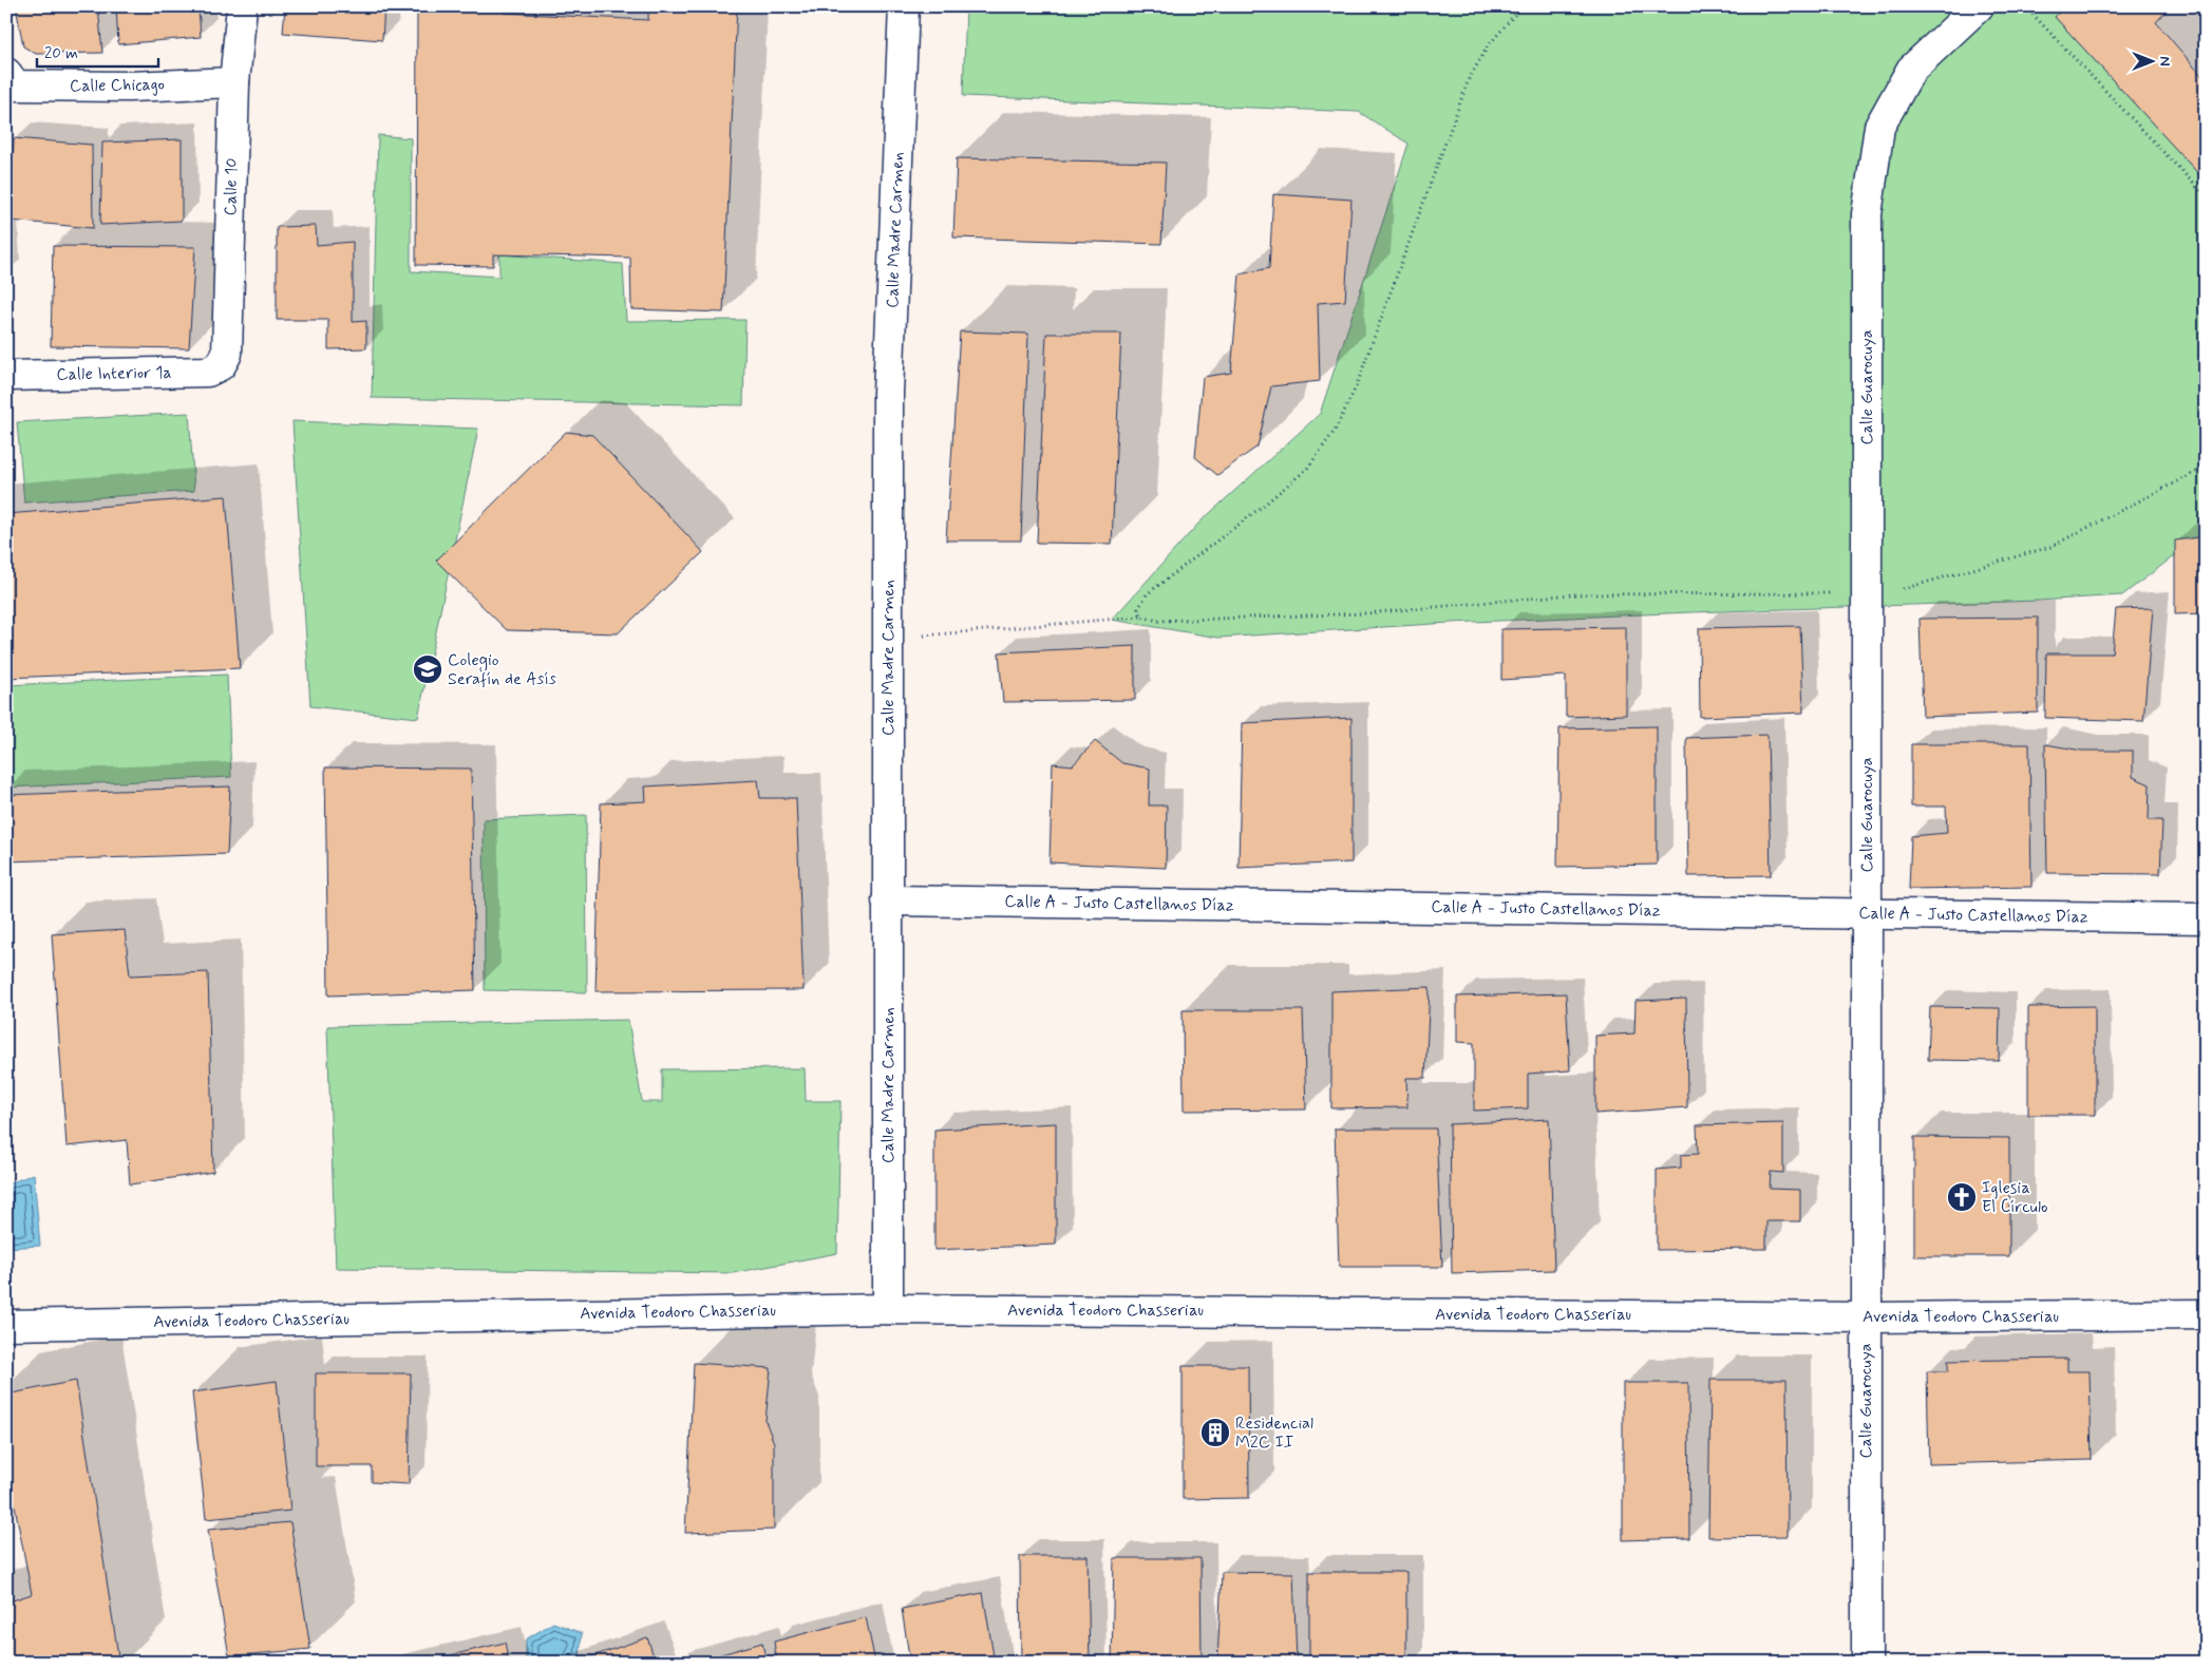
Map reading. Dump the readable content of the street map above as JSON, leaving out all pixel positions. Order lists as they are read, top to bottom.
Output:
{
  "streets": {
    "street": [
      "Calle Chicago",
      "Calle 10",
      "Calle Madre Carmen",
      "Calle Interior 1a",
      "Calle Guarocuya",
      "Calle A - Justo Castellanos Díaz",
      "Avenida Teodoro Chasseriau"
    ]
  },
  "crossings": [
    ["Calle Chicago", "Calle 10"],
    ["Calle 10", "Calle Interior 1a"],
    ["Calle Madre Carmen", "Calle A - Justo Castellanos Díaz"],
    ["Calle Madre Carmen", "Avenida Teodoro Chasseriau"],
    ["Calle Guarocuya", "Calle A - Justo Castellanos Díaz"],
    ["Calle Guarocuya", "Avenida Teodoro Chasseriau"]
  ],
  "places": {
    "school or university": ["Colegio Serafín de Asís"],
    "church": ["Iglesia El Círculo"],
    "building": ["Residencial M2C II"]
  },
  "scale_bar": "20 m",
  "north": "right"
}
